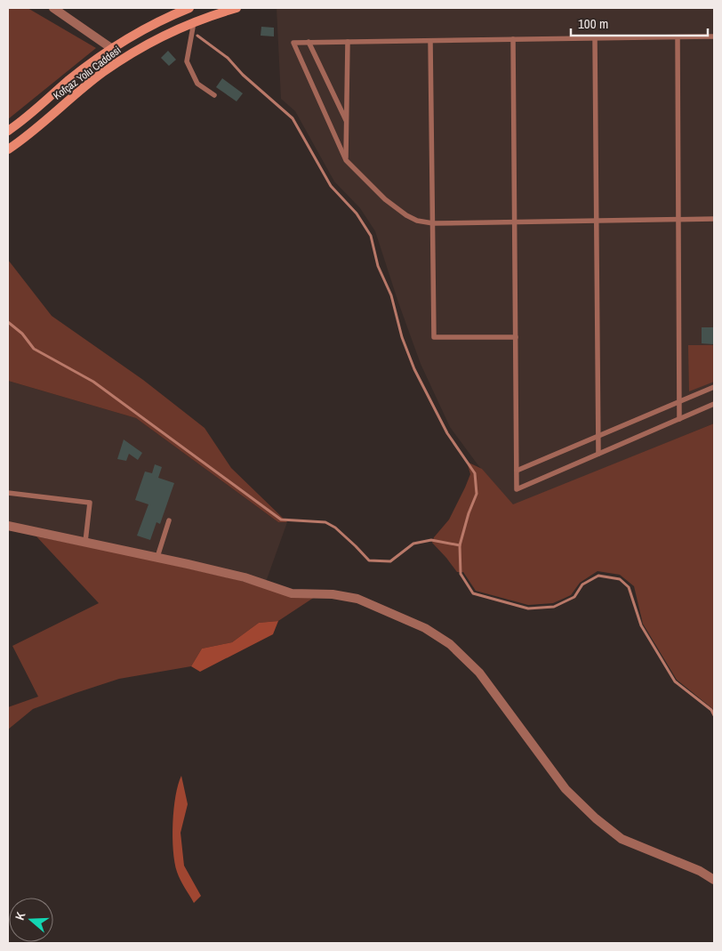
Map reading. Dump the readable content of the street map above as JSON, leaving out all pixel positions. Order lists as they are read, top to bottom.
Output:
{
  "streets": {
    "main road": ["Kofçaz Yolu Caddesi"]
  },
  "scale_bar": "100 m",
  "north": "left"
}
